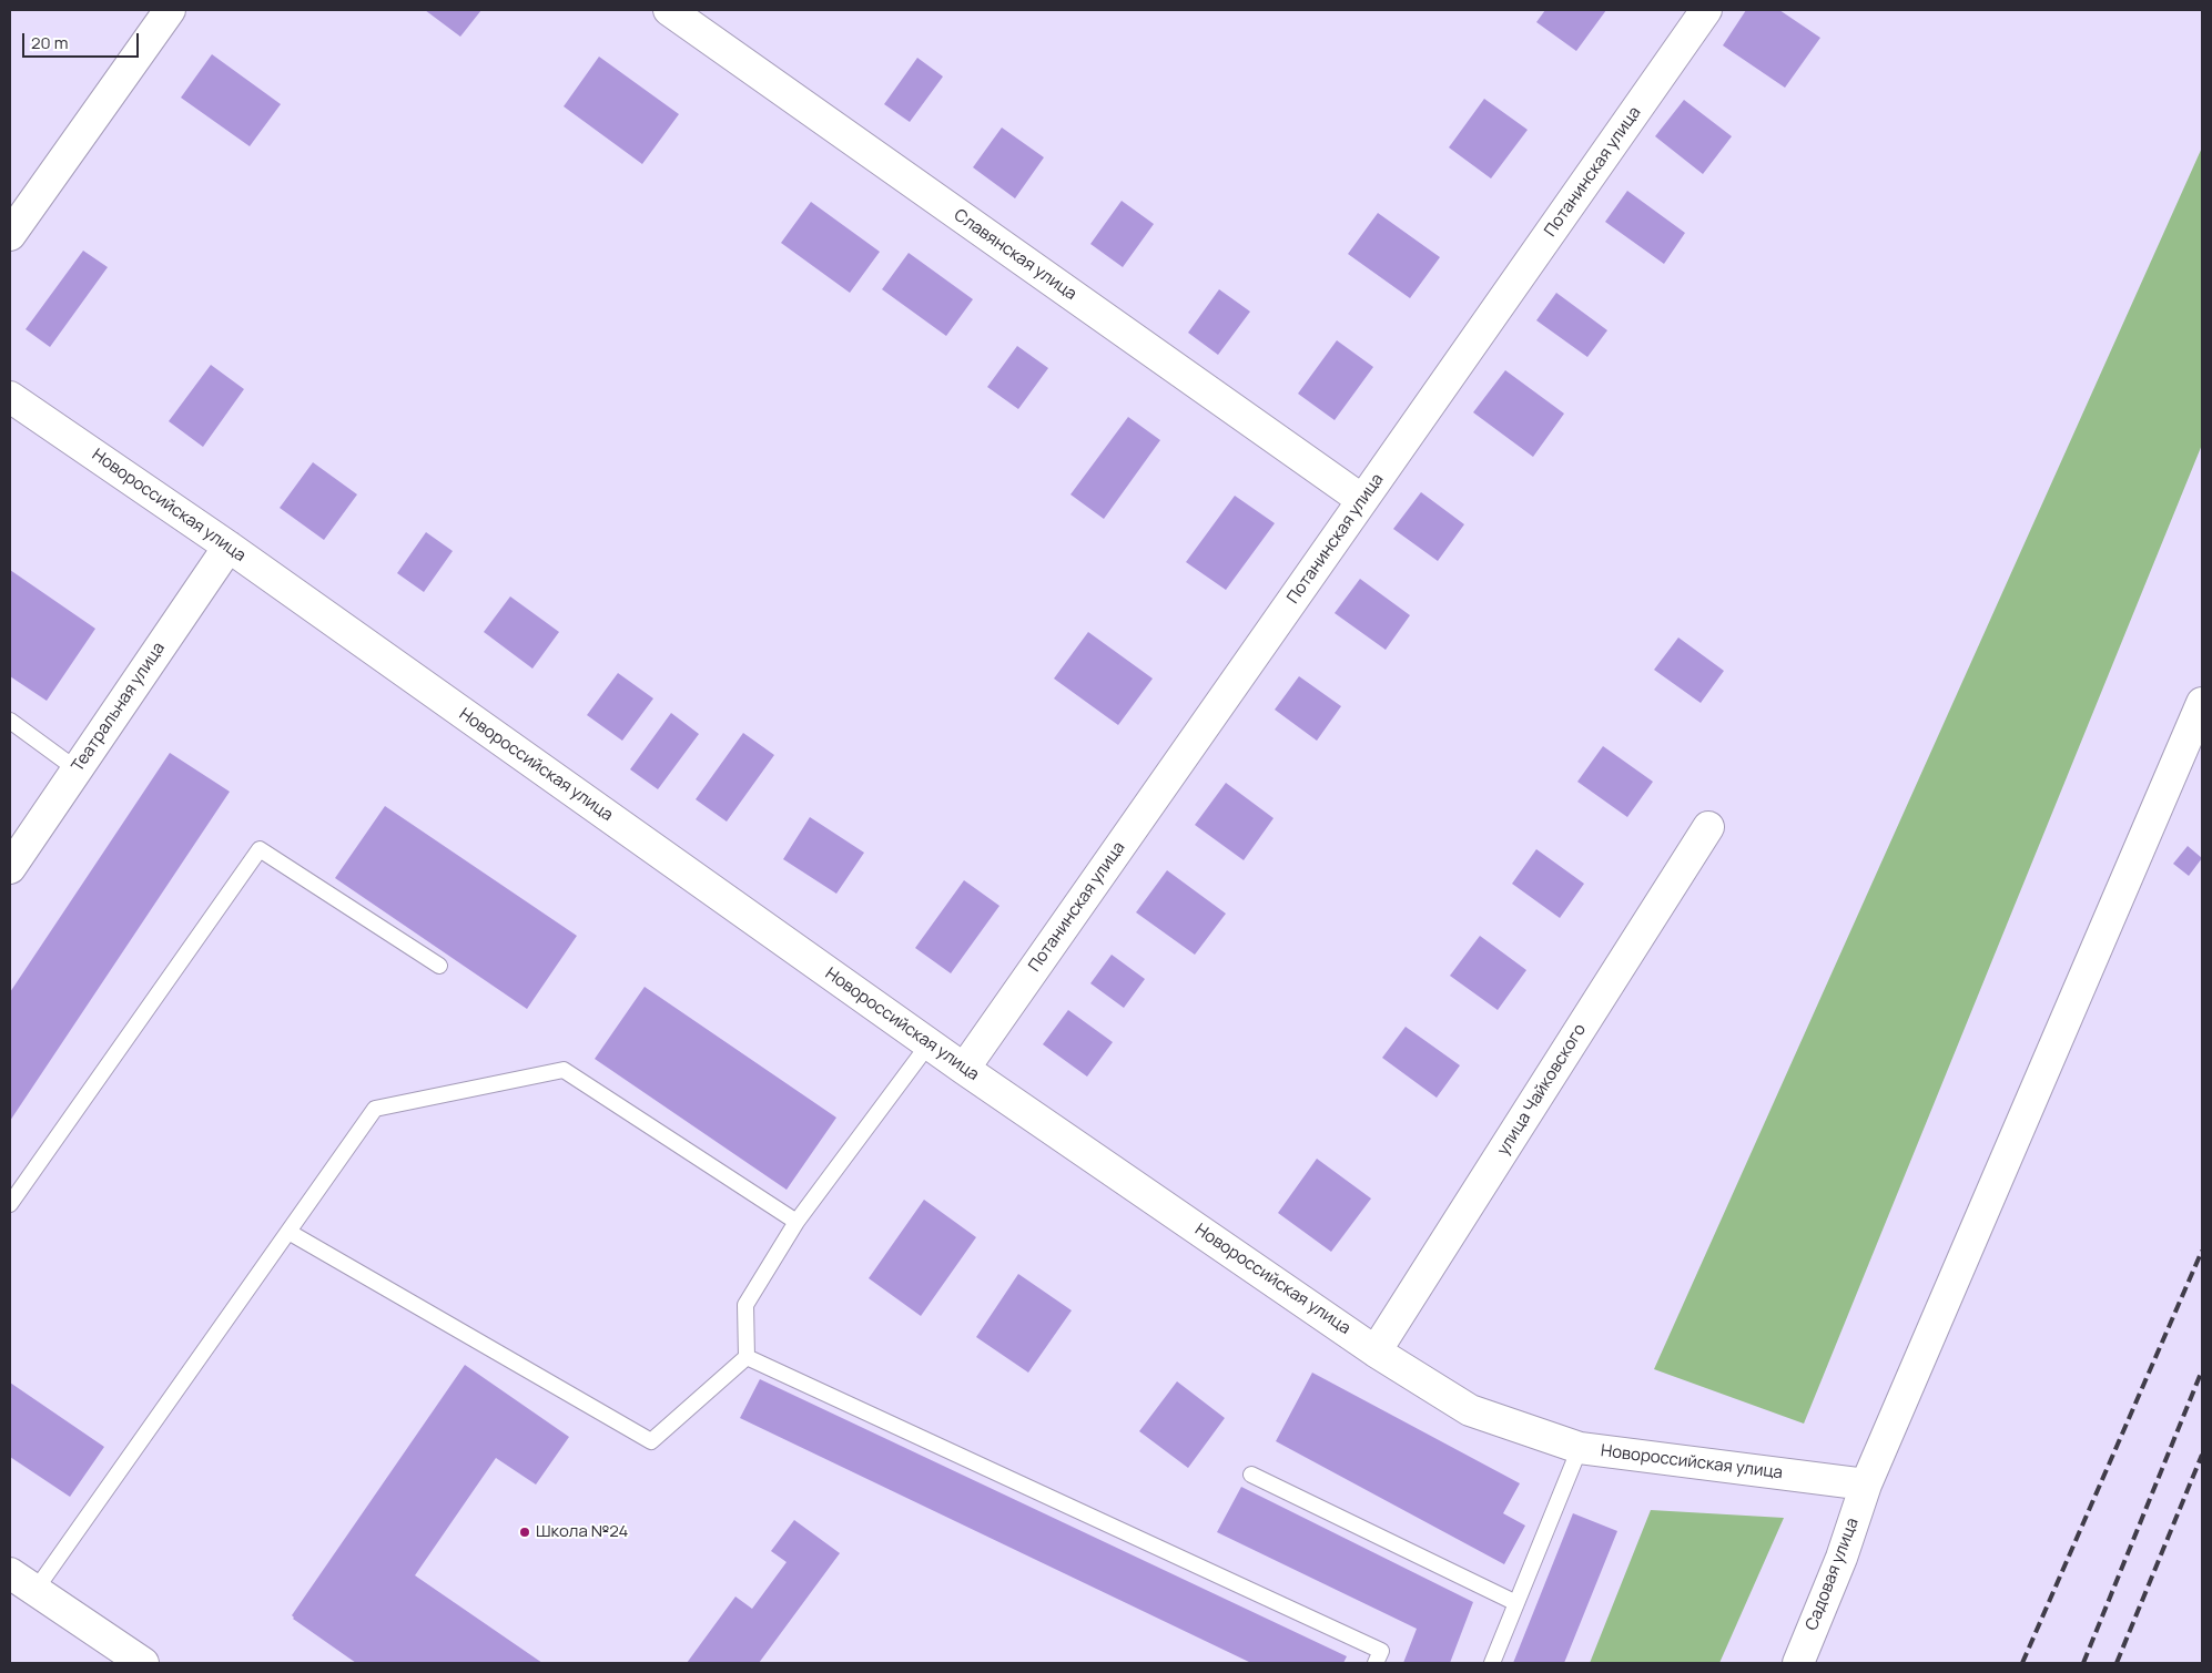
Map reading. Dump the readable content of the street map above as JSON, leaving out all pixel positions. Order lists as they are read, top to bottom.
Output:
{
  "streets": {
    "street": [
      "Потанинская улица",
      "Славянская улица",
      "Новороссийская улица",
      "Театральная улица",
      "улица Чайковского",
      "Садовая улица"
    ]
  },
  "crossings": [
    ["Потанинская улица", "Славянская улица"],
    ["Потанинская улица", "Новороссийская улица"],
    ["Новороссийская улица", "Театральная улица"],
    ["Новороссийская улица", "улица Чайковского"],
    ["Новороссийская улица", "Садовая улица"]
  ],
  "places": ["Школа №24"],
  "scale_bar": "20 m"
}
